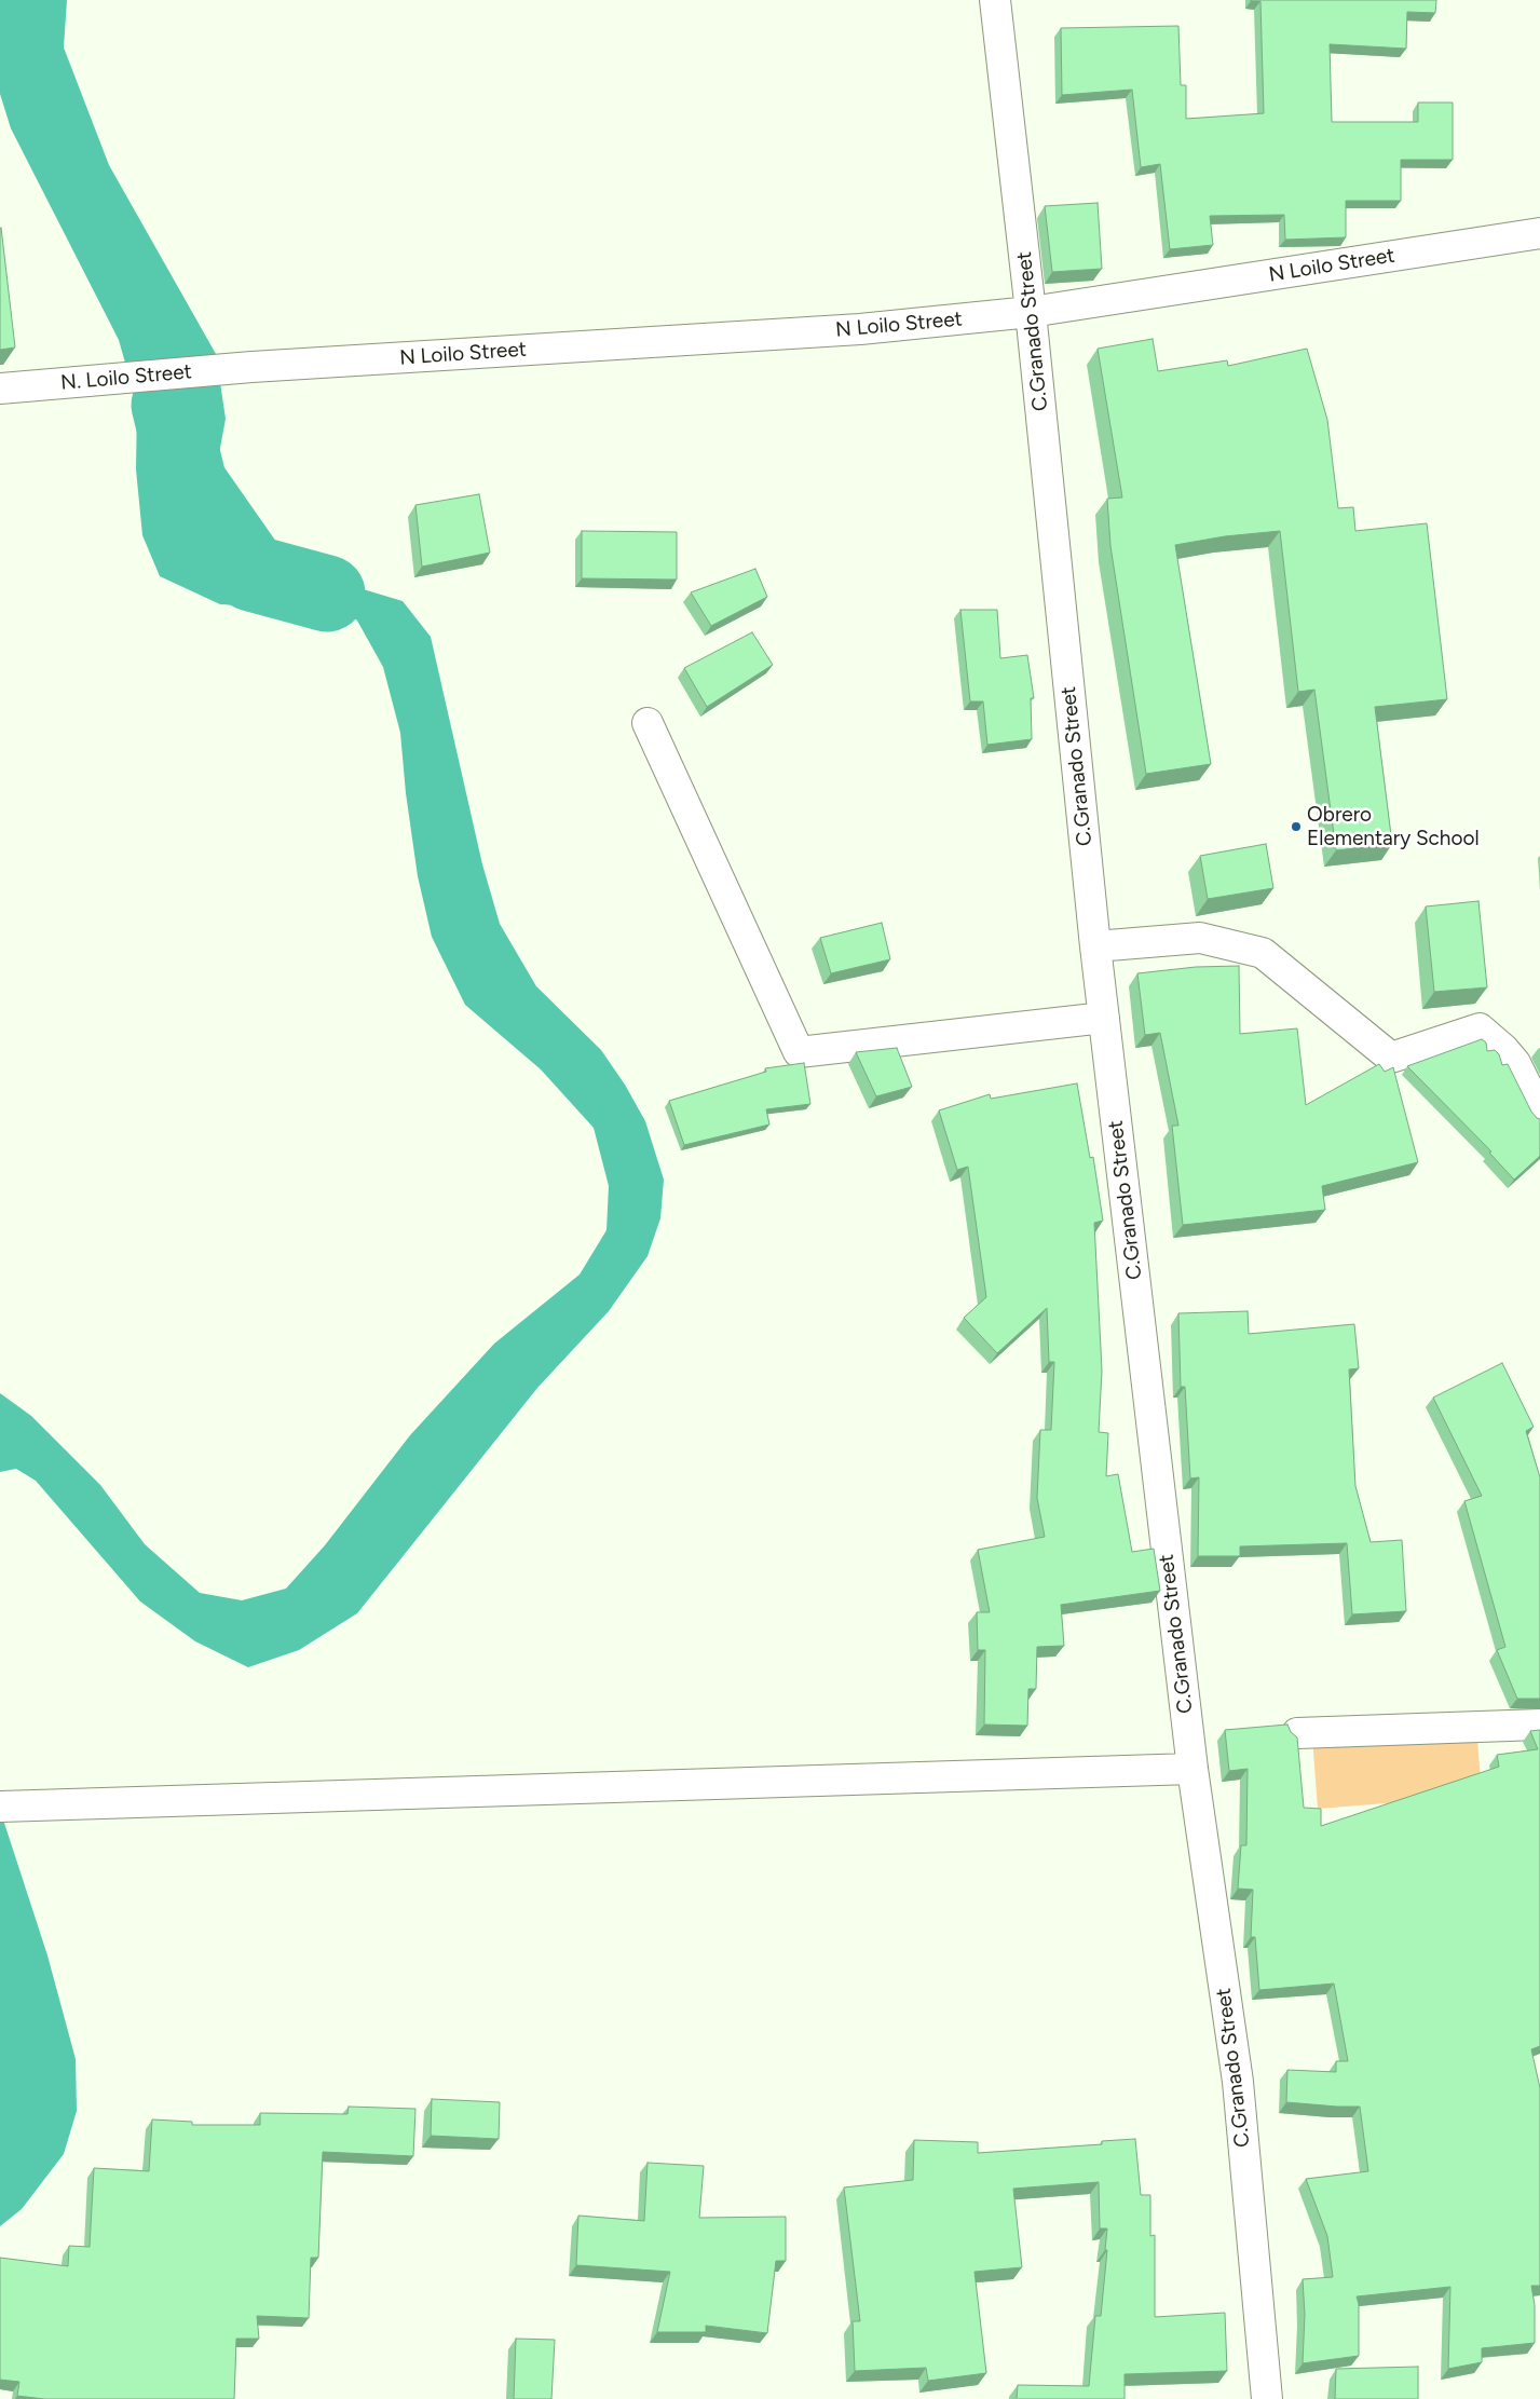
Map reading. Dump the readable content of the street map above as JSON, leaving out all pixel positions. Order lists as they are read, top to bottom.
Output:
{
  "streets": {
    "street": ["N Loilo Street", "C.Granado Street", "N. Loilo Street"]
  },
  "crossings": [
    ["N Loilo Street", "C.Granado Street"],
    ["N Loilo Street", "N. Loilo Street"]
  ],
  "places": ["Obrero Elementary School"]
}
